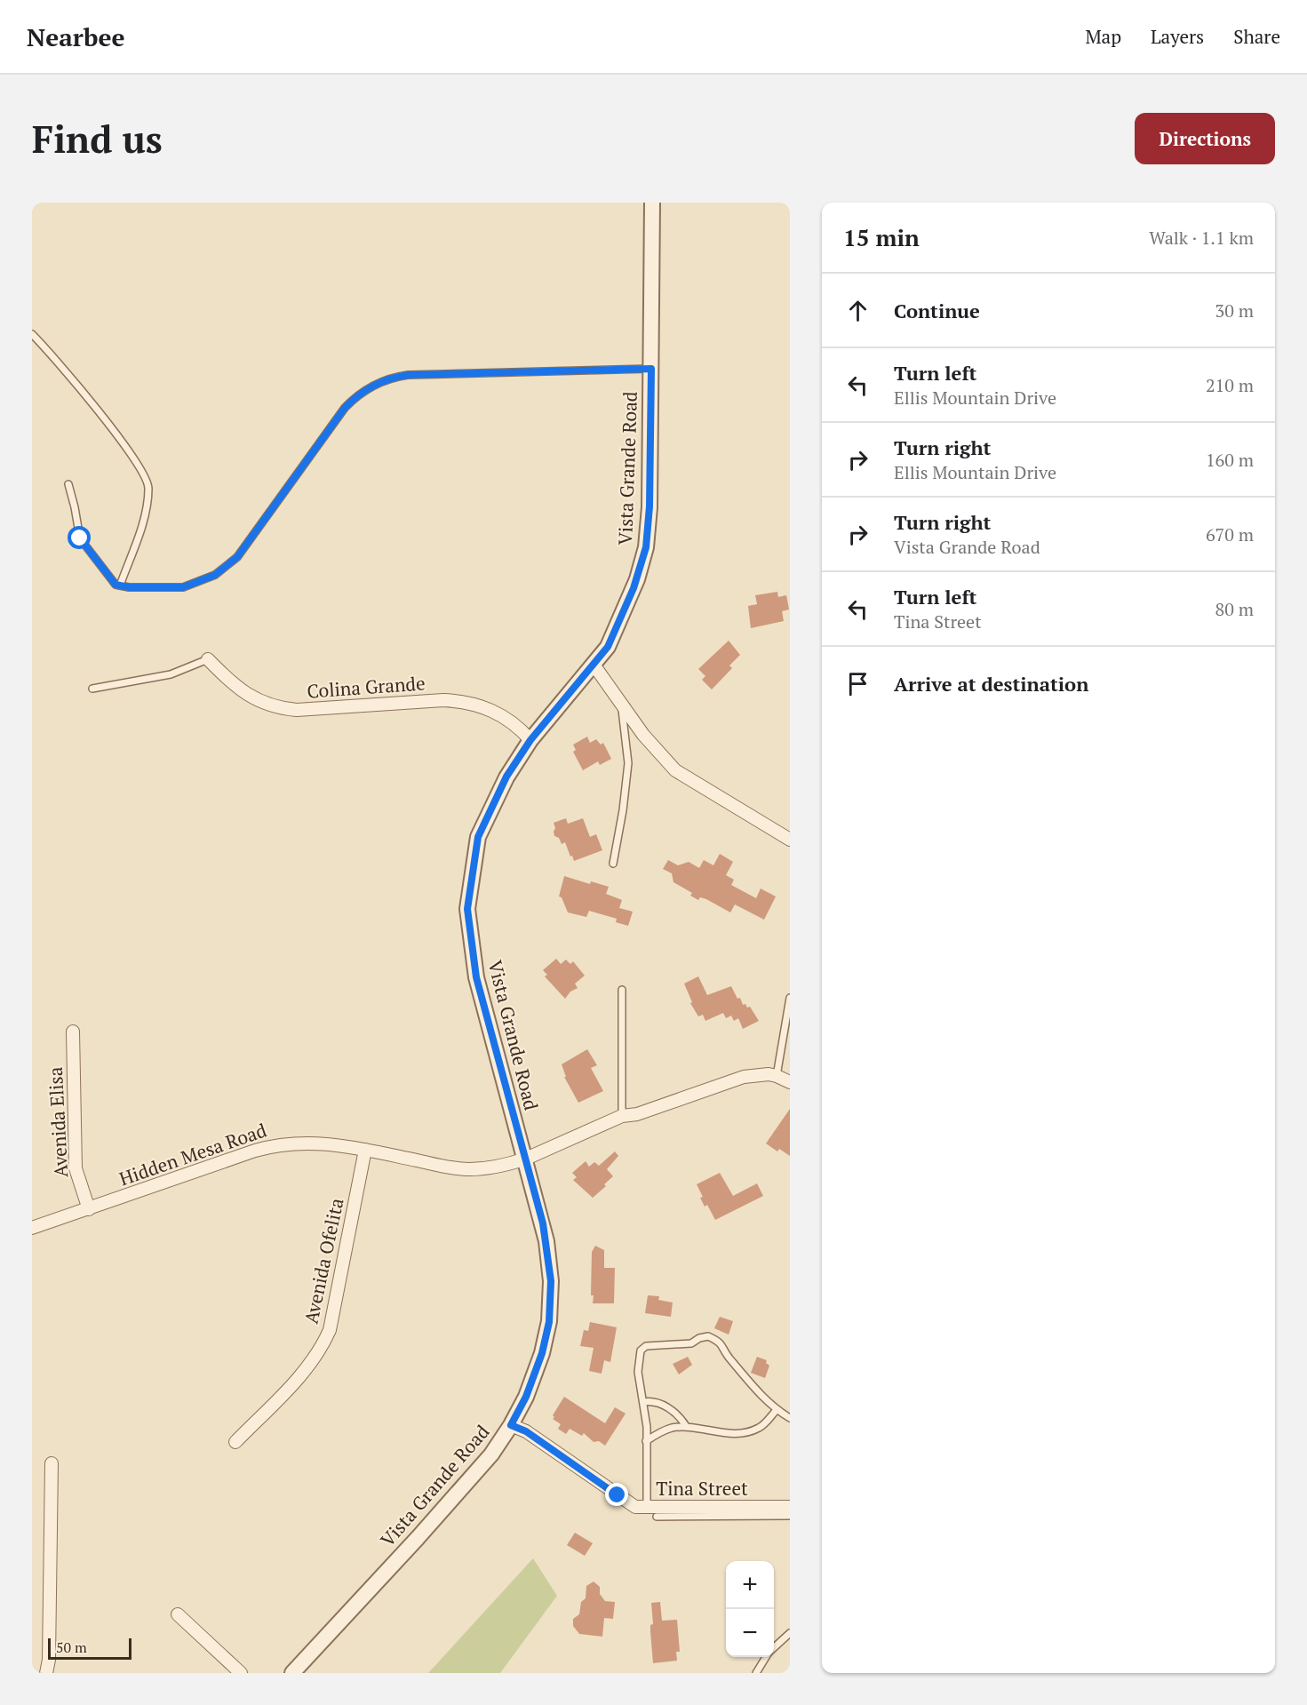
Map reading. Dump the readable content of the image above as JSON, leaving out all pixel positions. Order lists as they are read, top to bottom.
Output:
{
  "streets": {
    "street": [
      "Vista Grande Road",
      "Colina Grande",
      "Avenida Elisa",
      "Hidden Mesa Road",
      "Avenida Ofelita",
      "Tina Street"
    ]
  },
  "crossings": [
    ["Vista Grande Road", "Colina Grande"],
    ["Vista Grande Road", "Hidden Mesa Road"],
    ["Vista Grande Road", "Tina Street"],
    ["Avenida Elisa", "Hidden Mesa Road"],
    ["Hidden Mesa Road", "Avenida Ofelita"]
  ],
  "scale_bar": "50 m",
  "page": {
    "header": "Nearbee",
    "nav": ["Map", "Layers", "Share"],
    "buttons": "Directions",
    "title": "Find us",
    "heading": ["15 min", "Walk · 1.1 km"],
    "list": [
      ["Continue", "30 m"],
      ["Turn left", "Ellis Mountain Drive", "210 m"],
      ["Turn right", "Ellis Mountain Drive", "160 m"],
      ["Turn right", "Vista Grande Road", "670 m"],
      ["Turn left", "Tina Street", "80 m"],
      "Arrive at destination"
    ],
    "map_buttons": ["+", "−"],
    "scale": "50 m"
  }
}
